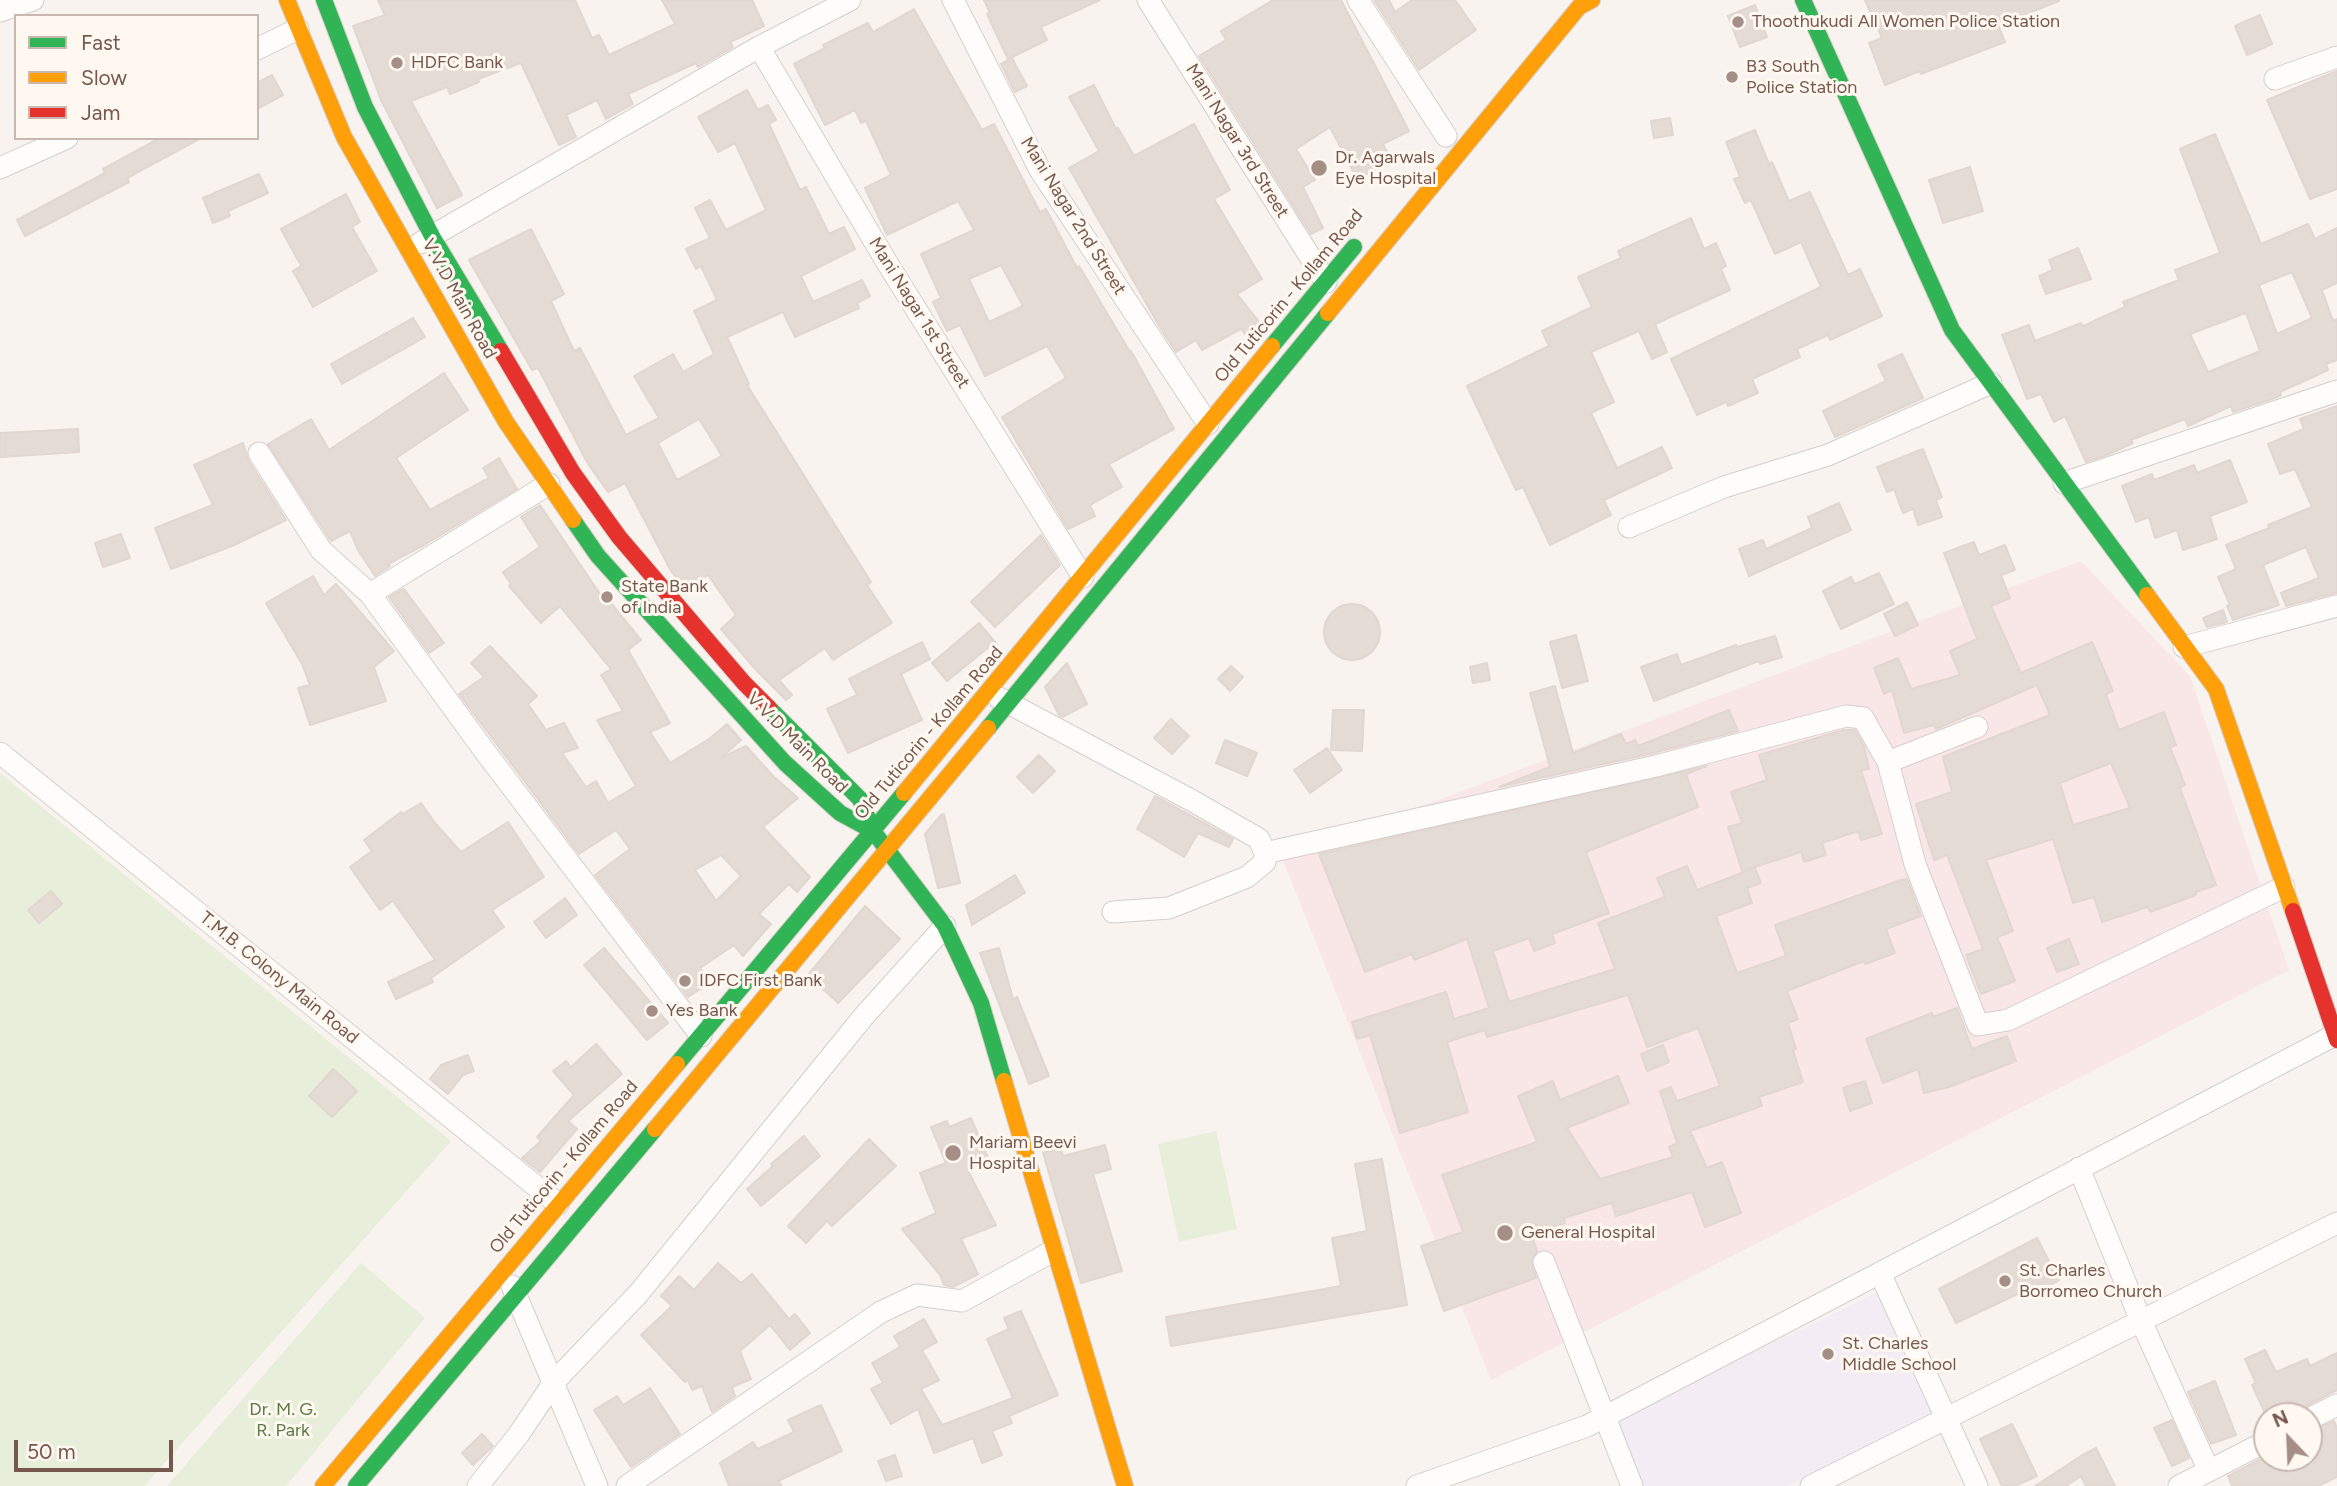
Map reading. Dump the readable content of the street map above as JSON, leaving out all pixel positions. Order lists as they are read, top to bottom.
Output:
{
  "streets": {
    "main road": ["Old Tuticorin - Kollam Road", "V.V.D Main Road"],
    "street": [
      "Mani Nagar 3rd Street",
      "Mani Nagar 2nd Street",
      "Mani Nagar 1st Street",
      "T.M.B. Colony Main Road"
    ]
  },
  "crossings": [
    ["Mani Nagar 3rd Street", "Old Tuticorin - Kollam Road"],
    ["Mani Nagar 2nd Street", "Old Tuticorin - Kollam Road"],
    ["Old Tuticorin - Kollam Road", "V.V.D Main Road"],
    ["Old Tuticorin - Kollam Road", "Mani Nagar 1st Street"],
    ["Old Tuticorin - Kollam Road", "T.M.B. Colony Main Road"]
  ],
  "parks": ["Dr. M. G. R. Park"],
  "places": [
    "Thoothukudi All Women Police Station",
    "HDFC Bank",
    "B3 South Police Station",
    "Dr. Agarwals Eye Hospital",
    "State Bank of India",
    "IDFC First Bank",
    "Yes Bank",
    "Mariam Beevi Hospital",
    "General Hospital",
    "St. Charles Borromeo Church",
    "St. Charles Middle School"
  ],
  "legend": ["Fast", "Slow", "Jam"],
  "scale_bar": "50 m",
  "north": "top left"
}
